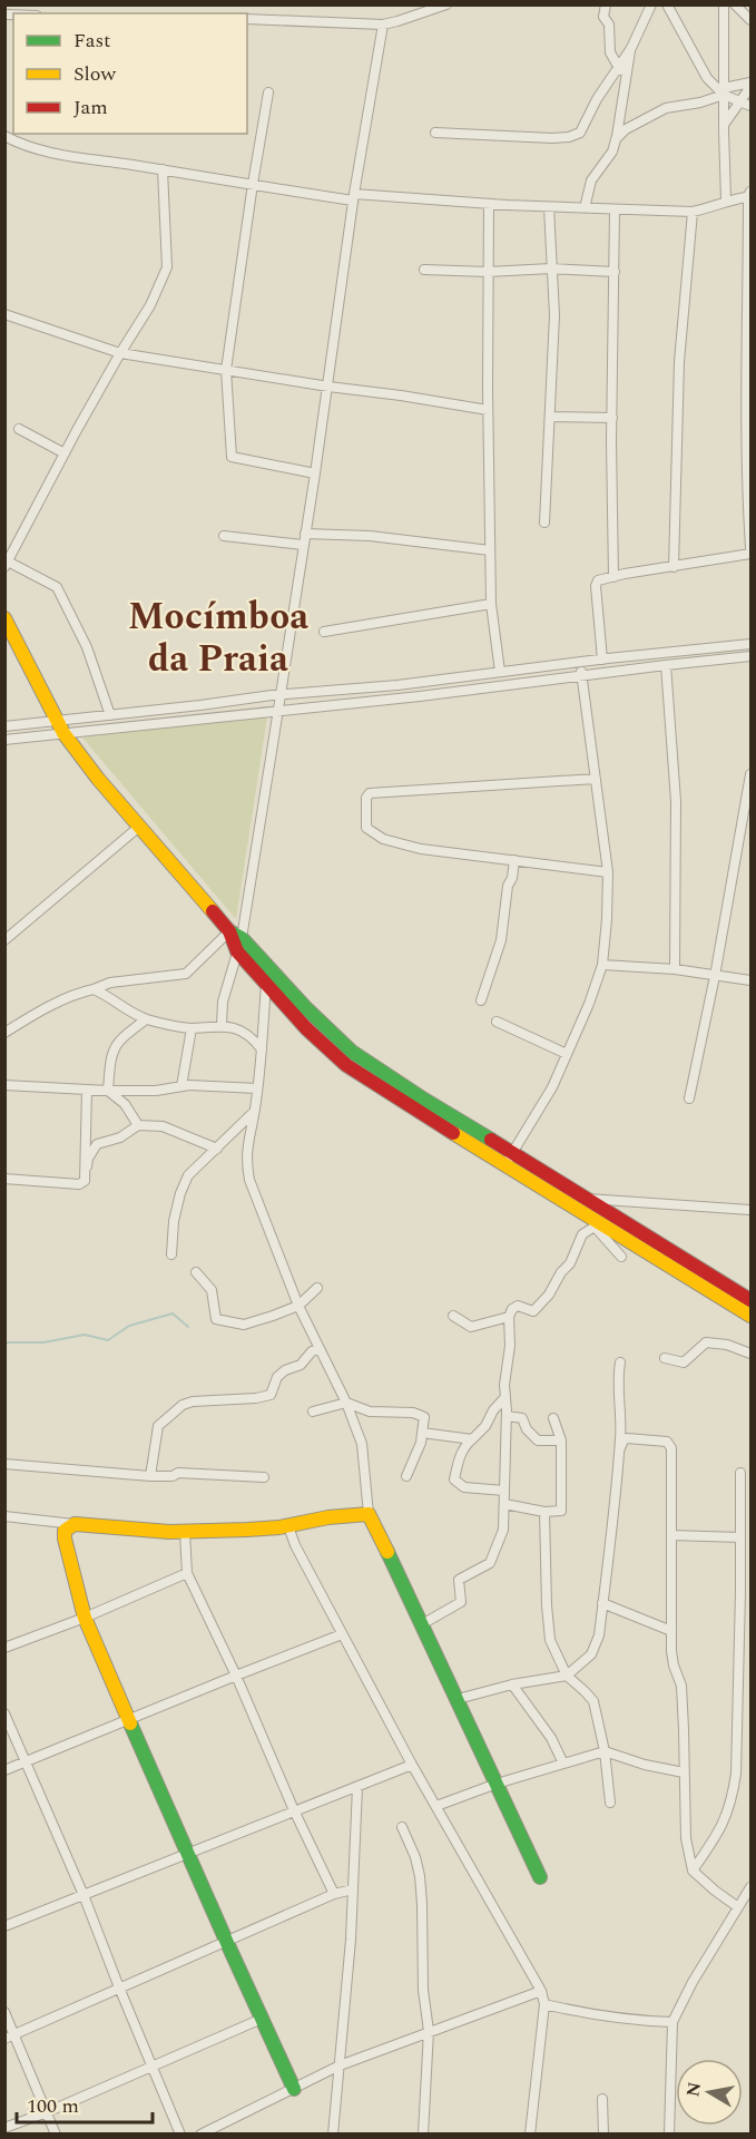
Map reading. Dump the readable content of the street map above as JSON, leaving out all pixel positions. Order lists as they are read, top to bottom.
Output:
{
  "districts": ["Mocímboa da Praia"],
  "legend": ["Fast", "Slow", "Jam"],
  "scale_bar": "100 m",
  "north": "left"
}
